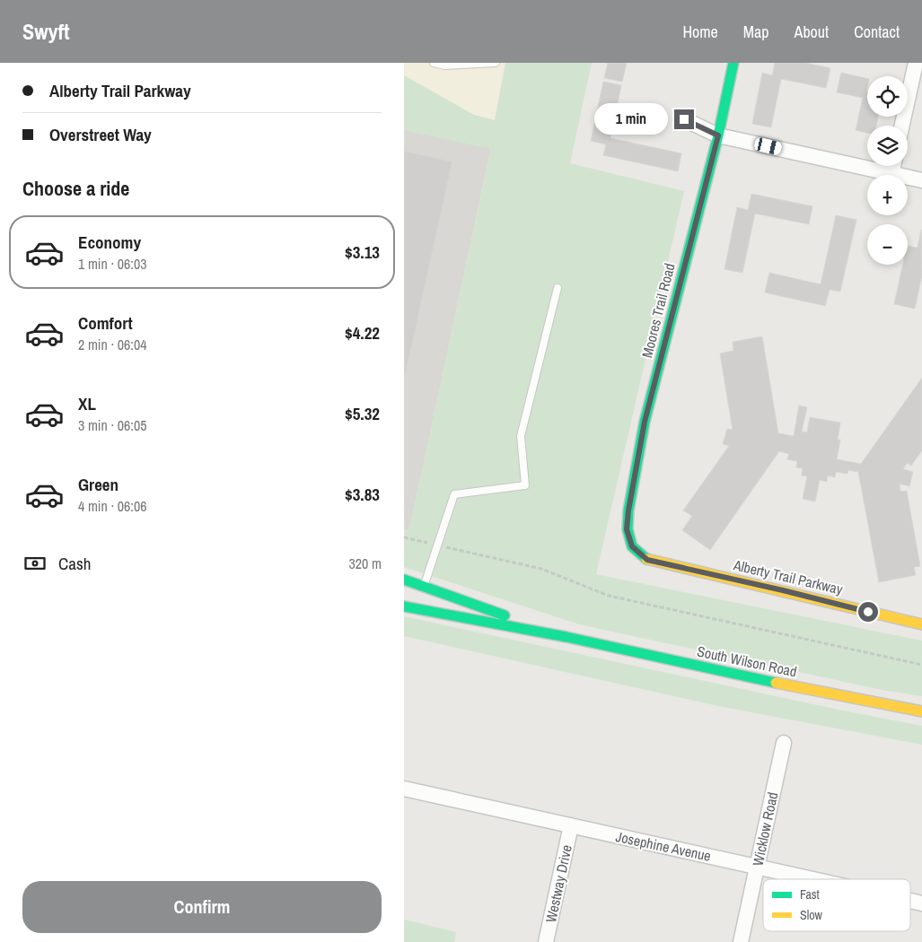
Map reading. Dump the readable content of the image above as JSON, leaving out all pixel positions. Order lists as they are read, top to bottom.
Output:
{
  "streets": {
    "street": [
      "Moores Trail Road",
      "Alberty Trail Parkway",
      "South Wilson Road",
      "Wicklow Road",
      "Josephine Avenue",
      "Westway Drive"
    ]
  },
  "crossings": [
    ["Moores Trail Road", "Alberty Trail Parkway"],
    ["Wicklow Road", "Josephine Avenue"],
    ["Josephine Avenue", "Westway Drive"]
  ],
  "legend": ["Fast", "Slow"],
  "page": {
    "header": "Swyft",
    "nav": [
      "Home",
      "Map",
      "About",
      "Contact"
    ],
    "banner": ["Alberty Trail Parkway", "Overstreet Way"],
    "map_buttons": ["+", "−"],
    "bubble": "1 min",
    "heading": "Choose a ride",
    "list": [
      {
        "name": "Economy",
        "note": "1 min · 06:03",
        "value": "$3.13"
      },
      {
        "name": "Comfort",
        "note": "2 min · 06:04",
        "value": "$4.22"
      },
      {
        "name": "XL",
        "note": "3 min · 06:05",
        "value": "$5.32"
      },
      {
        "name": "Green",
        "note": "4 min · 06:06",
        "value": "$3.83"
      }
    ],
    "pay": ["Cash", "320 m"],
    "buttons": "Confirm"
  }
}
